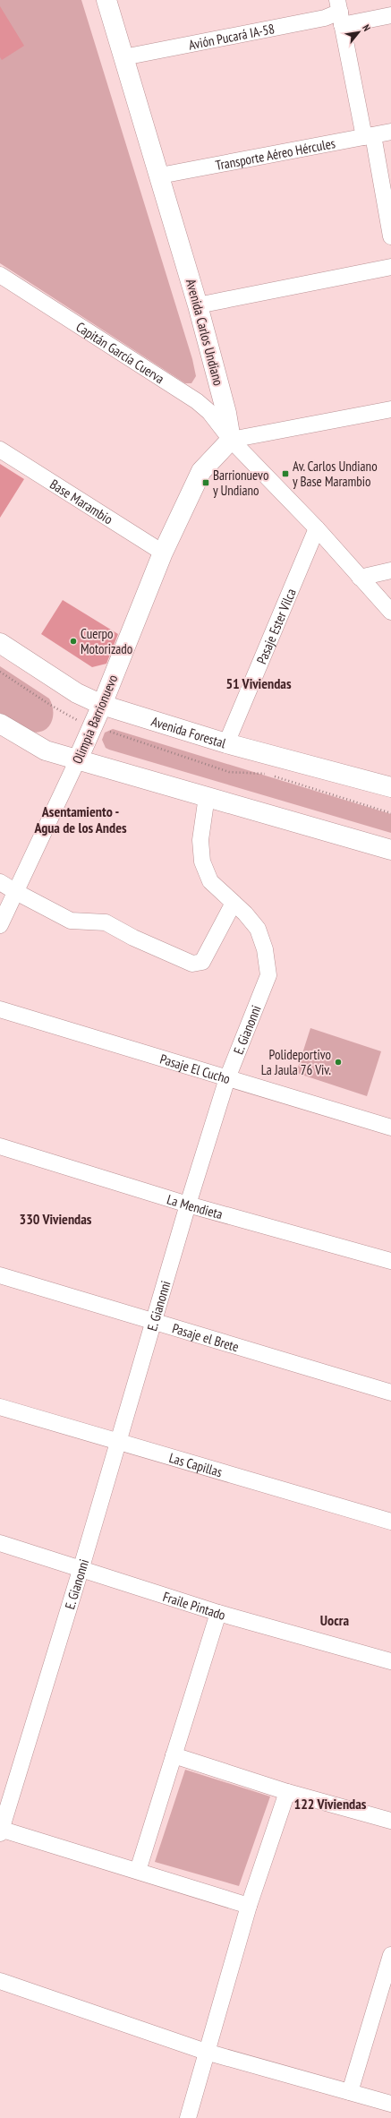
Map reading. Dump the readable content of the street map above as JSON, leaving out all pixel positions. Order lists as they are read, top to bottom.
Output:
{
  "streets": {
    "main road": ["Avenida Carlos Undiano", "Olimpia Barrionuevo", "Avenida Forestal"],
    "street": [
      "Avión Pucará IA-58",
      "Transporte Aéreo Hércules",
      "Capitán García Cuerva",
      "Base Marambio",
      "Pasaje Ester Vilca",
      "E. Gianonni",
      "Pasaje El Cucho",
      "La Mendieta",
      "Pasaje el Brete",
      "Las Capillas",
      "Fraile Pintado"
    ]
  },
  "crossings": [
    ["Avión Pucará IA-58", "Avenida Carlos Undiano"],
    ["Transporte Aéreo Hércules", "Avenida Carlos Undiano"],
    ["Avenida Carlos Undiano", "Capitán García Cuerva"],
    ["Avenida Carlos Undiano", "Olimpia Barrionuevo"],
    ["Capitán García Cuerva", "Olimpia Barrionuevo"],
    ["Base Marambio", "Olimpia Barrionuevo"],
    ["Pasaje Ester Vilca", "Avenida Forestal"],
    ["Olimpia Barrionuevo", "Avenida Forestal"],
    ["E. Gianonni", "Pasaje El Cucho"],
    ["E. Gianonni", "La Mendieta"],
    ["E. Gianonni", "Pasaje el Brete"],
    ["E. Gianonni", "Las Capillas"],
    ["E. Gianonni", "Fraile Pintado"]
  ],
  "districts": [
    "51 Viviendas",
    "Asentamiento - Agua de los Andes",
    "330 Viviendas",
    "Uocra",
    "122 Viviendas"
  ],
  "places": {
    "transit": ["Av. Carlos Undiano y Base Marambio", "Barrionuevo y Undiano"],
    "other": ["Cuerpo Motorizado", "Polideportivo La Jaula 76 Viv."]
  },
  "north": "top right"
}
